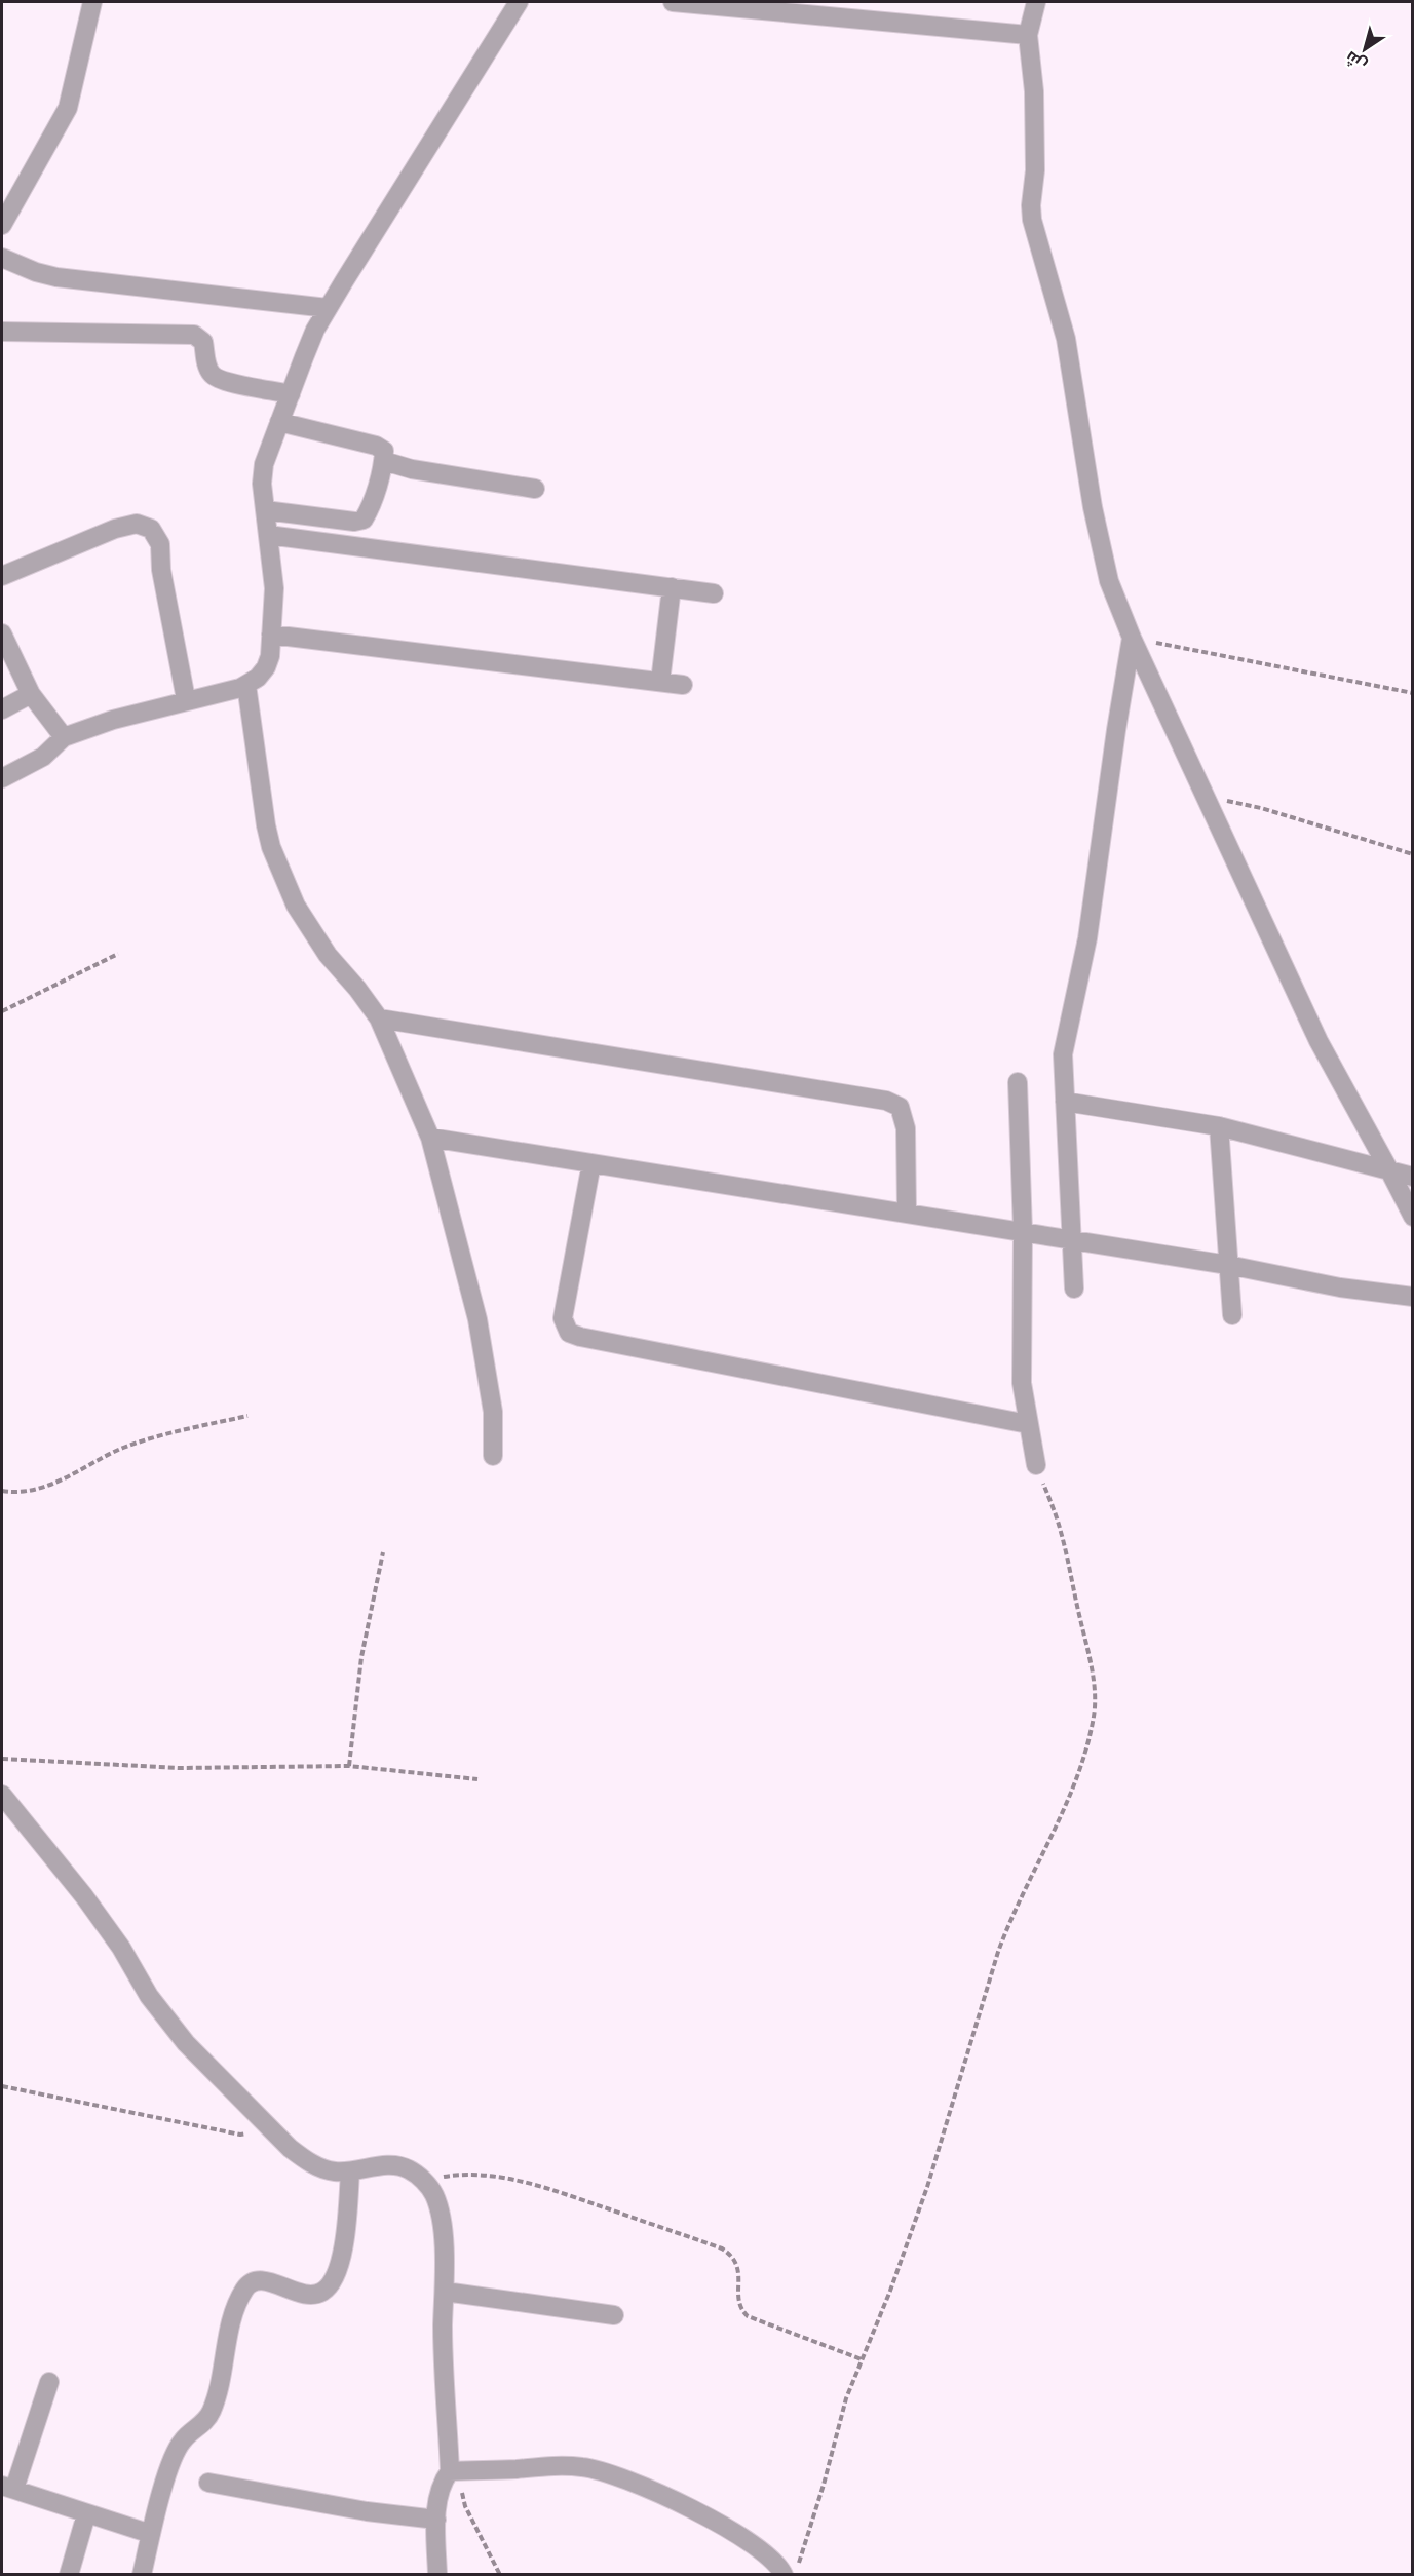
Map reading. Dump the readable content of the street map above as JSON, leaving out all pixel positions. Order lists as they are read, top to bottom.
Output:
{
  "north": "bottom left"
}
